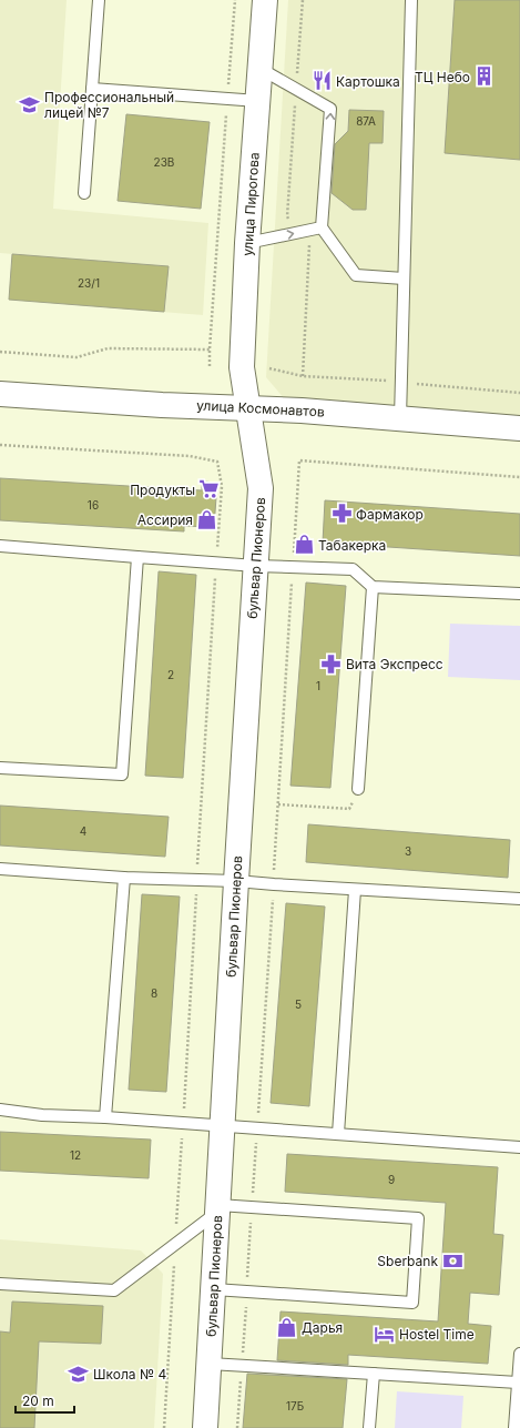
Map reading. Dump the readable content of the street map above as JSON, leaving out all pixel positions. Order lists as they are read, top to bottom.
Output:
{
  "streets": {
    "street": ["улица Пирогова", "улица Космонавтов", "бульвар Пионеров"]
  },
  "crossings": [
    ["улица Пирогова", "улица Космонавтов"],
    ["улица Пирогова", "бульвар Пионеров"],
    ["улица Космонавтов", "бульвар Пионеров"]
  ],
  "places": {
    "building": ["ТЦ Небо"],
    "restaurant": ["Картошка"],
    "school or university": ["Профессиональный лицей №7", "Школа № 4"],
    "supermarket": ["Продукты"],
    "pharmacy": ["Фармакор", "Вита Экспресс"],
    "shop": ["Ассирия", "Табакерка", "Дарья"],
    "bank": ["Sberbank"],
    "hotel": ["Hostel Time"]
  },
  "house_numbers": [
    "87А",
    "23В",
    "23/1",
    "16",
    "2",
    "1",
    "4",
    "3",
    "8",
    "5",
    "12",
    "9",
    "17Б"
  ],
  "scale_bar": "20 m"
}
